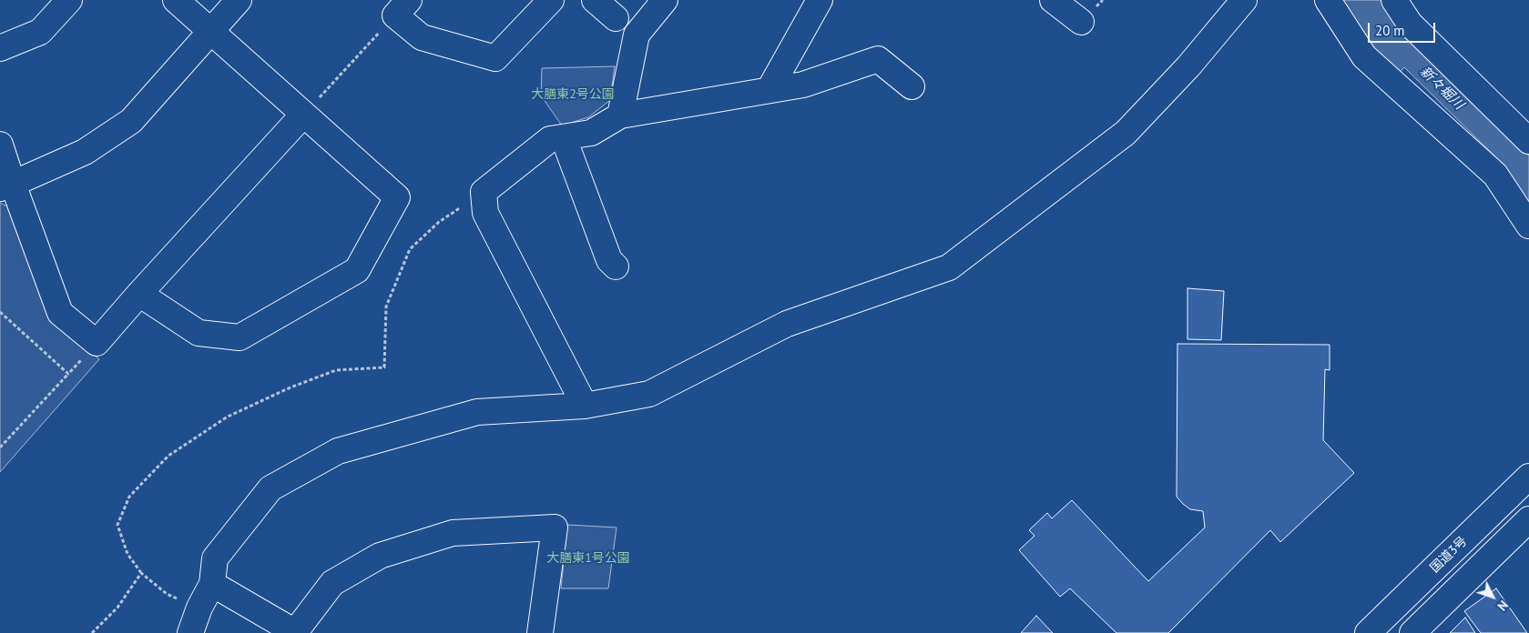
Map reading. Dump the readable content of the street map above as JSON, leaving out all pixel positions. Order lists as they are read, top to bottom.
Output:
{
  "streets": {
    "main road": ["国道3号"]
  },
  "water": ["新々堀川"],
  "parks": ["大膳東2号公園", "大膳東1号公園"],
  "scale_bar": "20 m",
  "north": "bottom right"
}
